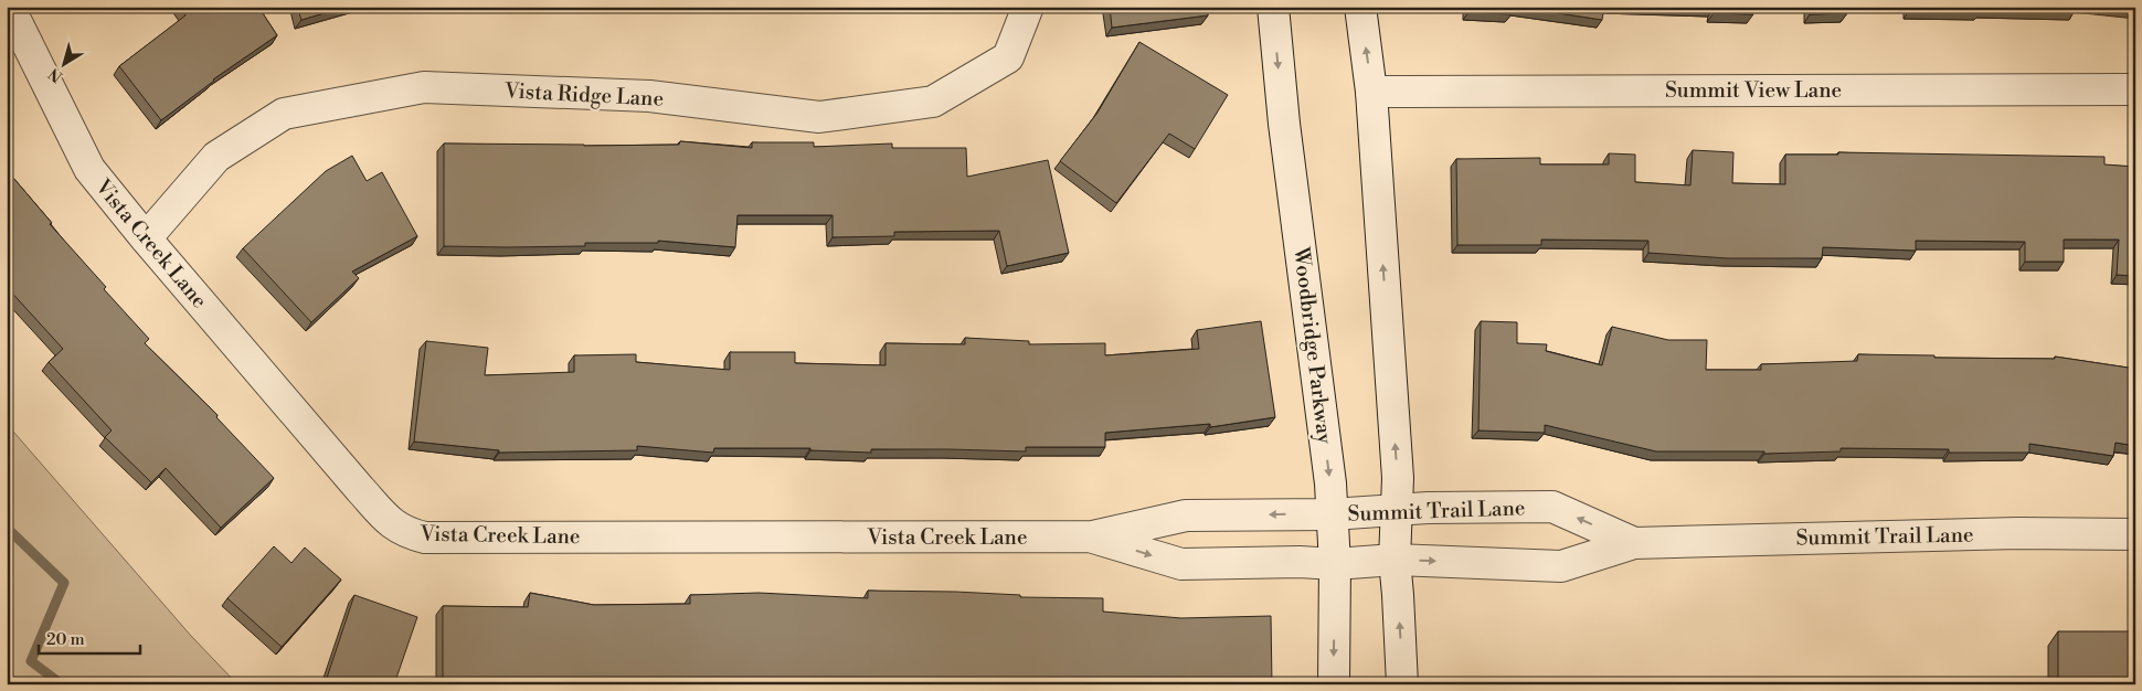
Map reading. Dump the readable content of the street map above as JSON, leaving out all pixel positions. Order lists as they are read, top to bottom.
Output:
{
  "streets": {
    "street": [
      "Summit View Lane",
      "Vista Ridge Lane",
      "Vista Creek Lane",
      "Woodbridge Parkway",
      "Summit Trail Lane"
    ]
  },
  "crossings": [
    ["Vista Ridge Lane", "Vista Creek Lane"],
    ["Vista Creek Lane", "Woodbridge Parkway"],
    ["Vista Creek Lane", "Summit Trail Lane"],
    ["Woodbridge Parkway", "Summit Trail Lane"]
  ],
  "scale_bar": "20 m",
  "north": "bottom left"
}
